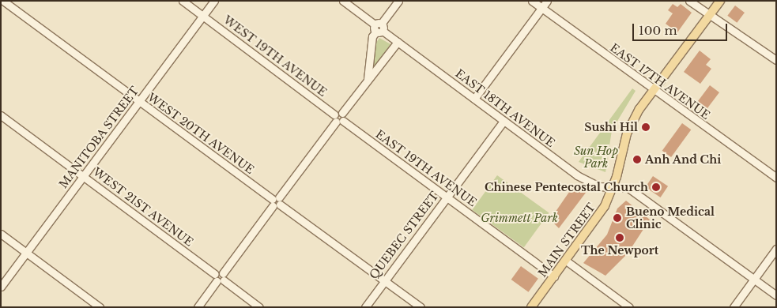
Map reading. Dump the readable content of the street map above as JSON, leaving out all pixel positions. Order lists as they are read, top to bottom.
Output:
{
  "streets": {
    "main road": ["MAIN STREET"],
    "street": [
      "WEST 19TH AVENUE",
      "EAST 17TH AVENUE",
      "EAST 18TH AVENUE",
      "WEST 20TH AVENUE",
      "MANITOBA STREET",
      "EAST 19TH AVENUE",
      "WEST 21ST AVENUE",
      "QUEBEC STREET"
    ]
  },
  "crossings": [
    ["WEST 19TH AVENUE", "MANITOBA STREET"],
    ["WEST 19TH AVENUE", "EAST 19TH AVENUE"],
    ["EAST 17TH AVENUE", "MAIN STREET"],
    ["EAST 18TH AVENUE", "QUEBEC STREET"],
    ["EAST 18TH AVENUE", "MAIN STREET"],
    ["WEST 20TH AVENUE", "MANITOBA STREET"],
    ["WEST 20TH AVENUE", "QUEBEC STREET"],
    ["MANITOBA STREET", "WEST 21ST AVENUE"],
    ["EAST 19TH AVENUE", "QUEBEC STREET"],
    ["EAST 19TH AVENUE", "MAIN STREET"]
  ],
  "parks": ["Sun Hop Park", "Grimmett Park"],
  "places": [
    "Sushi Hil",
    "Anh And Chi",
    "Chinese Pentecostal Church",
    "Bueno Medical Clinic",
    "The Newport"
  ],
  "scale_bar": "100 m"
}
